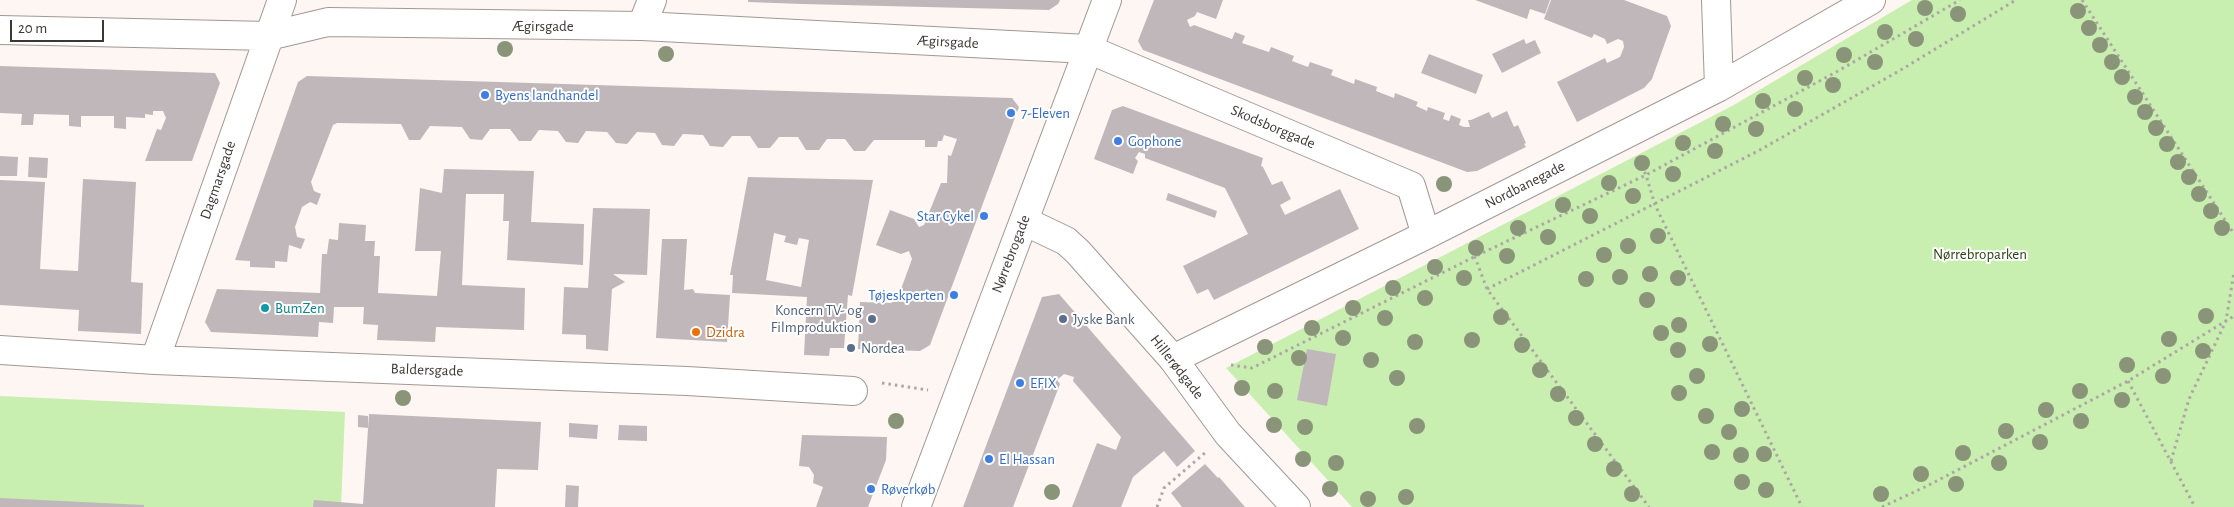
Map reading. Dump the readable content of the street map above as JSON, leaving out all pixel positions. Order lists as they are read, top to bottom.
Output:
{
  "streets": {
    "street": [
      "Ægirsgade",
      "Skodsborggade",
      "Dagmarsgade",
      "Nordbanegade",
      "Nørrebrogade",
      "Hillerødgade",
      "Baldersgade"
    ]
  },
  "crossings": [
    ["Ægirsgade", "Skodsborggade"],
    ["Ægirsgade", "Dagmarsgade"],
    ["Ægirsgade", "Nørrebrogade"],
    ["Skodsborggade", "Nordbanegade"],
    ["Skodsborggade", "Nørrebrogade"],
    ["Dagmarsgade", "Baldersgade"],
    ["Nordbanegade", "Hillerødgade"],
    ["Nørrebrogade", "Hillerødgade"]
  ],
  "parks": ["Nørrebroparken"],
  "places": [
    "Byens landhandel",
    "7-Eleven",
    "Gophone",
    "Star Cykel",
    "Tøjeskperten",
    "BumZen",
    "Koncern TV- og Filmproduktion",
    "Jyske Bank",
    "Dzidra",
    "Nordea",
    "EFIX",
    "El Hassan",
    "Røverkøb"
  ],
  "scale_bar": "20 m"
}
